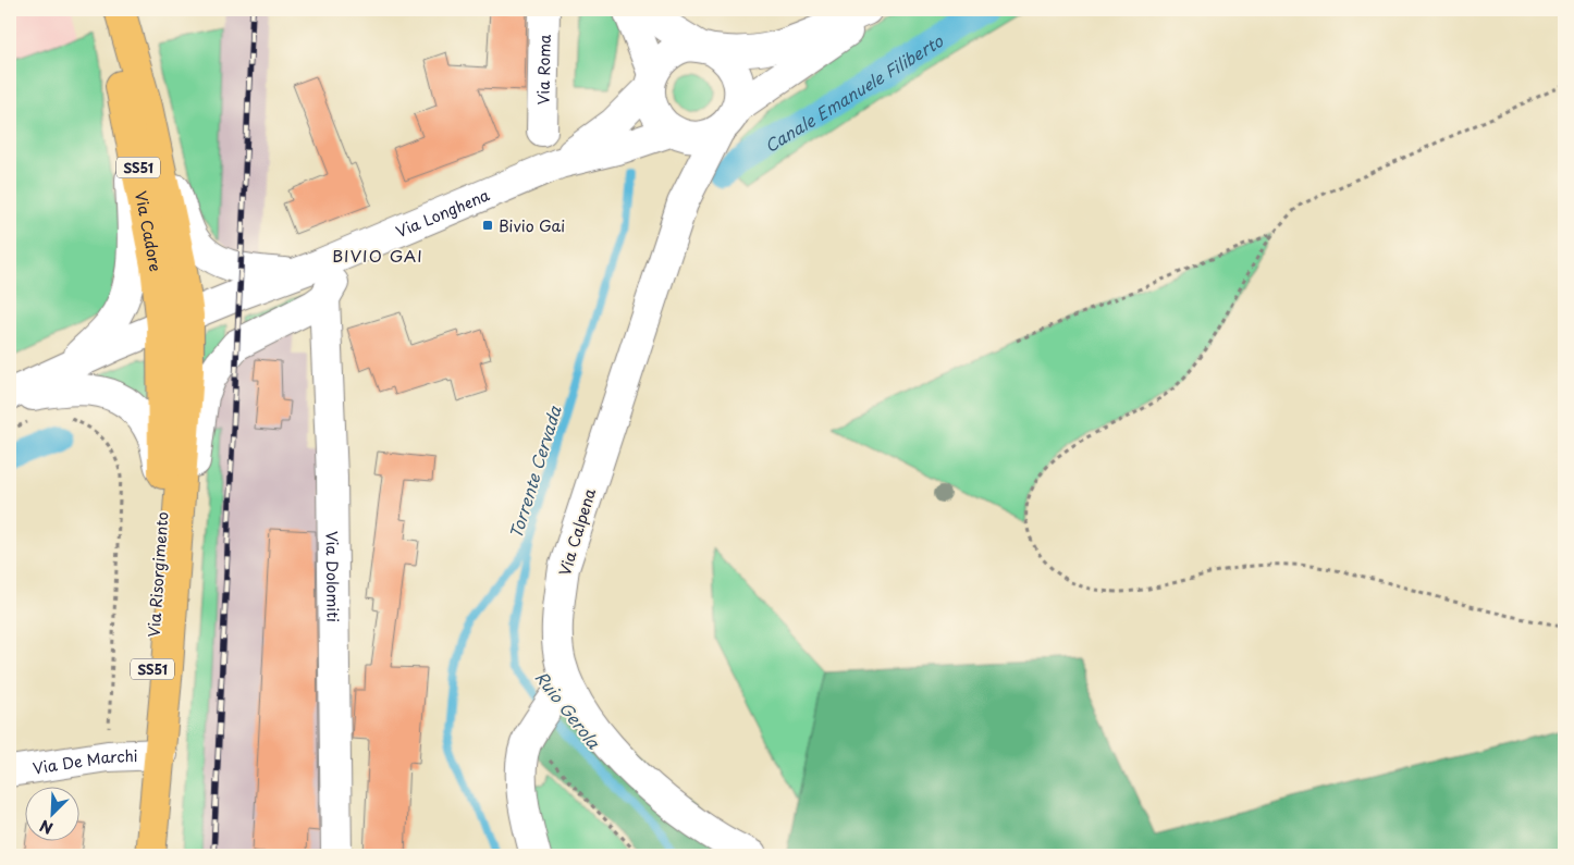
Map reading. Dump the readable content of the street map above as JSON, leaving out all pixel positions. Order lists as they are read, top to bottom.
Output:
{
  "streets": {
    "main road": ["SS51", "Via Cadore", "Via Risorgimento"],
    "street": [
      "Via Roma",
      "Via Longhena",
      "Via Calpena",
      "Via Dolomiti",
      "Via De Marchi"
    ]
  },
  "crossings": [
    ["Via Longhena", "Via Cadore"],
    ["Via Longhena", "Via Calpena"],
    ["Via Longhena", "Via Risorgimento"],
    ["Via Cadore", "Via Risorgimento"],
    ["Via Risorgimento", "Via Dolomiti"],
    ["Via Risorgimento", "Via De Marchi"]
  ],
  "districts": ["BIVIO GAI"],
  "water": ["Canale Emanuele Filiberto", "Torrente Cervada", "Ruio Gerola"],
  "places": {
    "transit": ["Bivio Gai"]
  },
  "north": "bottom left"
}
